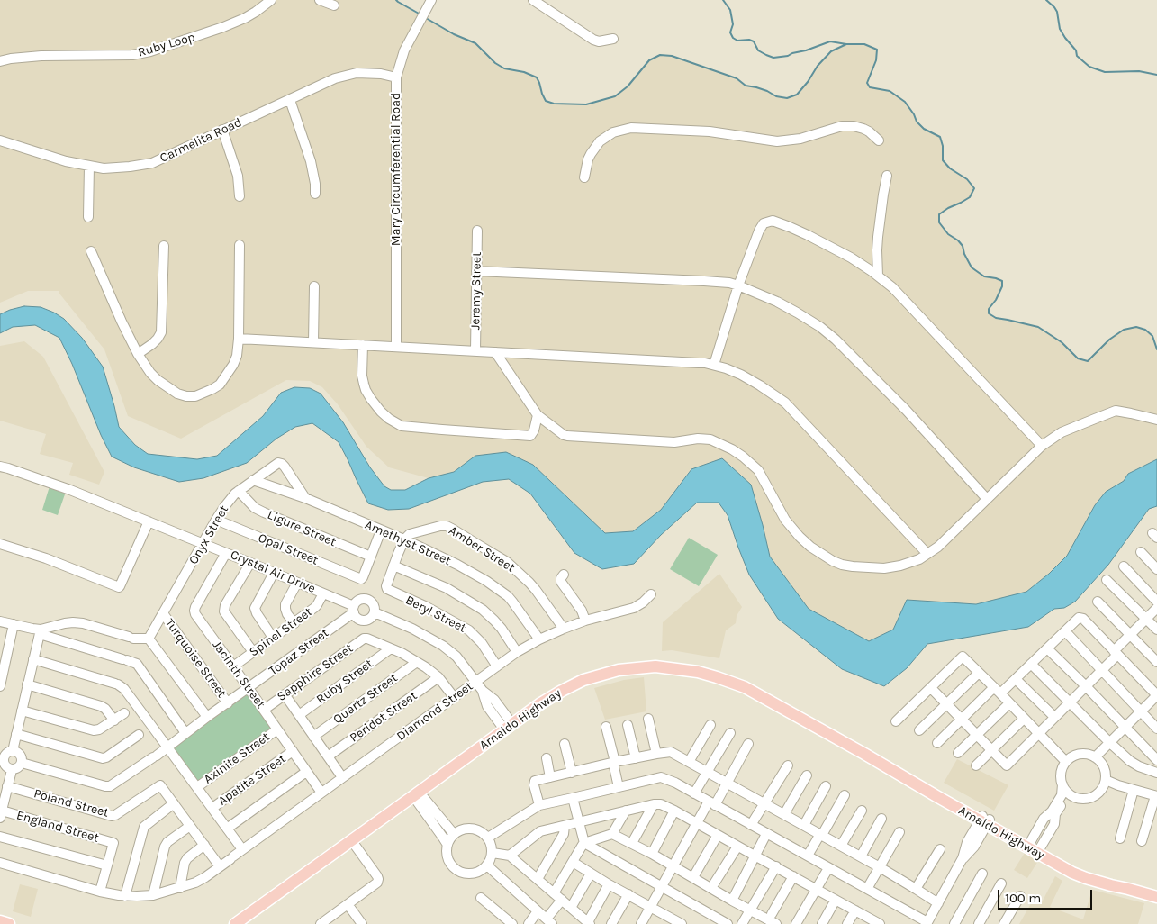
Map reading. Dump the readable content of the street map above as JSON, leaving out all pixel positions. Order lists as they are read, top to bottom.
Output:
{
  "streets": {
    "main road": ["Arnaldo Highway"],
    "street": [
      "Ruby Loop",
      "Carmelita Road",
      "Mary Circumferential Road",
      "Jeremy Street",
      "Ligure Street",
      "Onyx Street",
      "Amethyst Street",
      "Opal Street",
      "Amber Street",
      "Crystal Air Drive",
      "Beryl Street",
      "Spinel Street",
      "Topaz Street",
      "Turquoise Street",
      "Sapphire Street",
      "Jacinth Street",
      "Ruby Street",
      "Quartz Street",
      "Diamond Street",
      "Peridot Street",
      "Axinite Street",
      "Apatite Street",
      "Poland Street",
      "England Street"
    ]
  },
  "crossings": [
    ["Carmelita Road", "Mary Circumferential Road"],
    ["Ligure Street", "Onyx Street"],
    ["Ligure Street", "Opal Street"],
    ["Onyx Street", "Amethyst Street"],
    ["Onyx Street", "Opal Street"],
    ["Onyx Street", "Crystal Air Drive"],
    ["Onyx Street", "Turquoise Street"],
    ["Amethyst Street", "Amber Street"],
    ["Amethyst Street", "Diamond Street"],
    ["Amber Street", "Diamond Street"],
    ["Crystal Air Drive", "Spinel Street"],
    ["Crystal Air Drive", "Topaz Street"],
    ["Crystal Air Drive", "Jacinth Street"],
    ["Beryl Street", "Diamond Street"],
    ["Spinel Street", "Jacinth Street"],
    ["Topaz Street", "Turquoise Street"],
    ["Topaz Street", "Jacinth Street"],
    ["Sapphire Street", "Jacinth Street"],
    ["Sapphire Street", "Ruby Street"],
    ["Jacinth Street", "Diamond Street"],
    ["Jacinth Street", "Axinite Street"],
    ["Jacinth Street", "Apatite Street"],
    ["Diamond Street", "Poland Street"]
  ],
  "scale_bar": "100 m"
}
